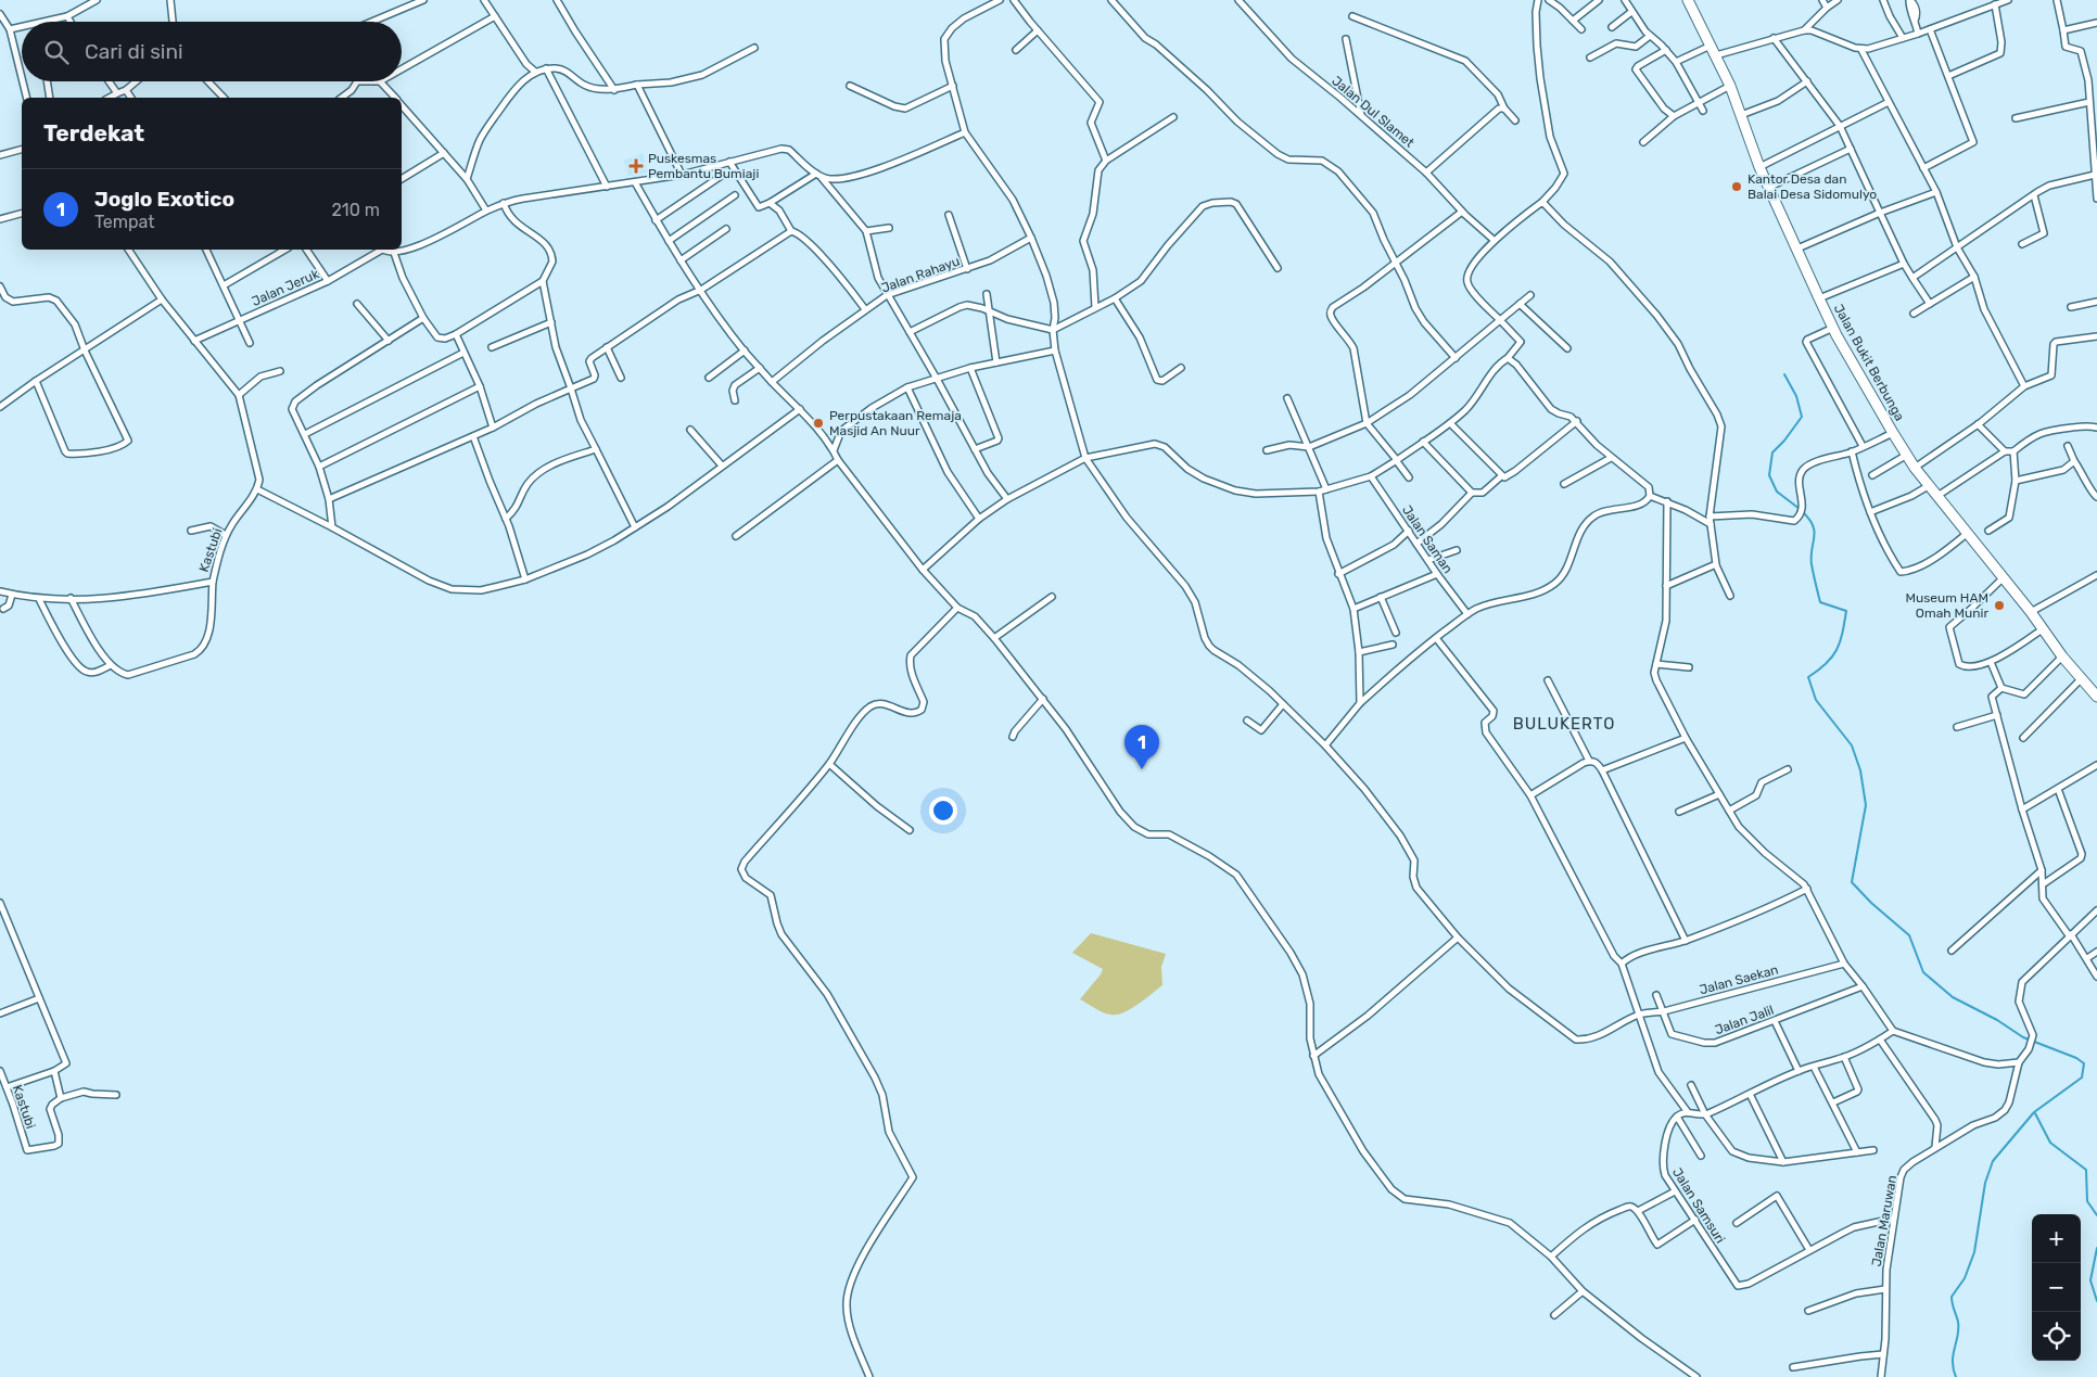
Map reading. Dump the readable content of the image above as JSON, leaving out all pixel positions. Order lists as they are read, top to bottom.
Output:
{
  "streets": {
    "main road": ["Jalan Bukit Berbunga"],
    "street": [
      "Jalan Dul Slamet",
      "Jalan Rahayu",
      "Jalan Jeruk",
      "Jalan Saman",
      "Kastubi",
      "Jalan Saekan",
      "Jalan Jalil",
      "Jalan Samsuri",
      "Jalan Maruwan"
    ]
  },
  "crossings": [
    ["Jalan Rahayu", "Jalan Saekan"],
    ["Jalan Saekan", "Jalan Jalil"],
    ["Jalan Samsuri", "Jalan Maruwan"]
  ],
  "districts": ["BULUKERTO"],
  "places": {
    "health": ["Puskesmas Pembantu Bumiaji"],
    "other": ["Kantor Desa dan Balai Desa Sidomulyo", "Perpustakaan Remaja Masjid An Nuur", "Museum HAM Omah Munir"]
  },
  "page": {
    "search": "Cari di sini",
    "heading": "Terdekat",
    "list": [
      {
        "mark": "1",
        "name": "Joglo Exotico",
        "note": "Tempat",
        "value": "210 m"
      }
    ],
    "pins": "1",
    "map_buttons": ["+", "−"]
  }
}
